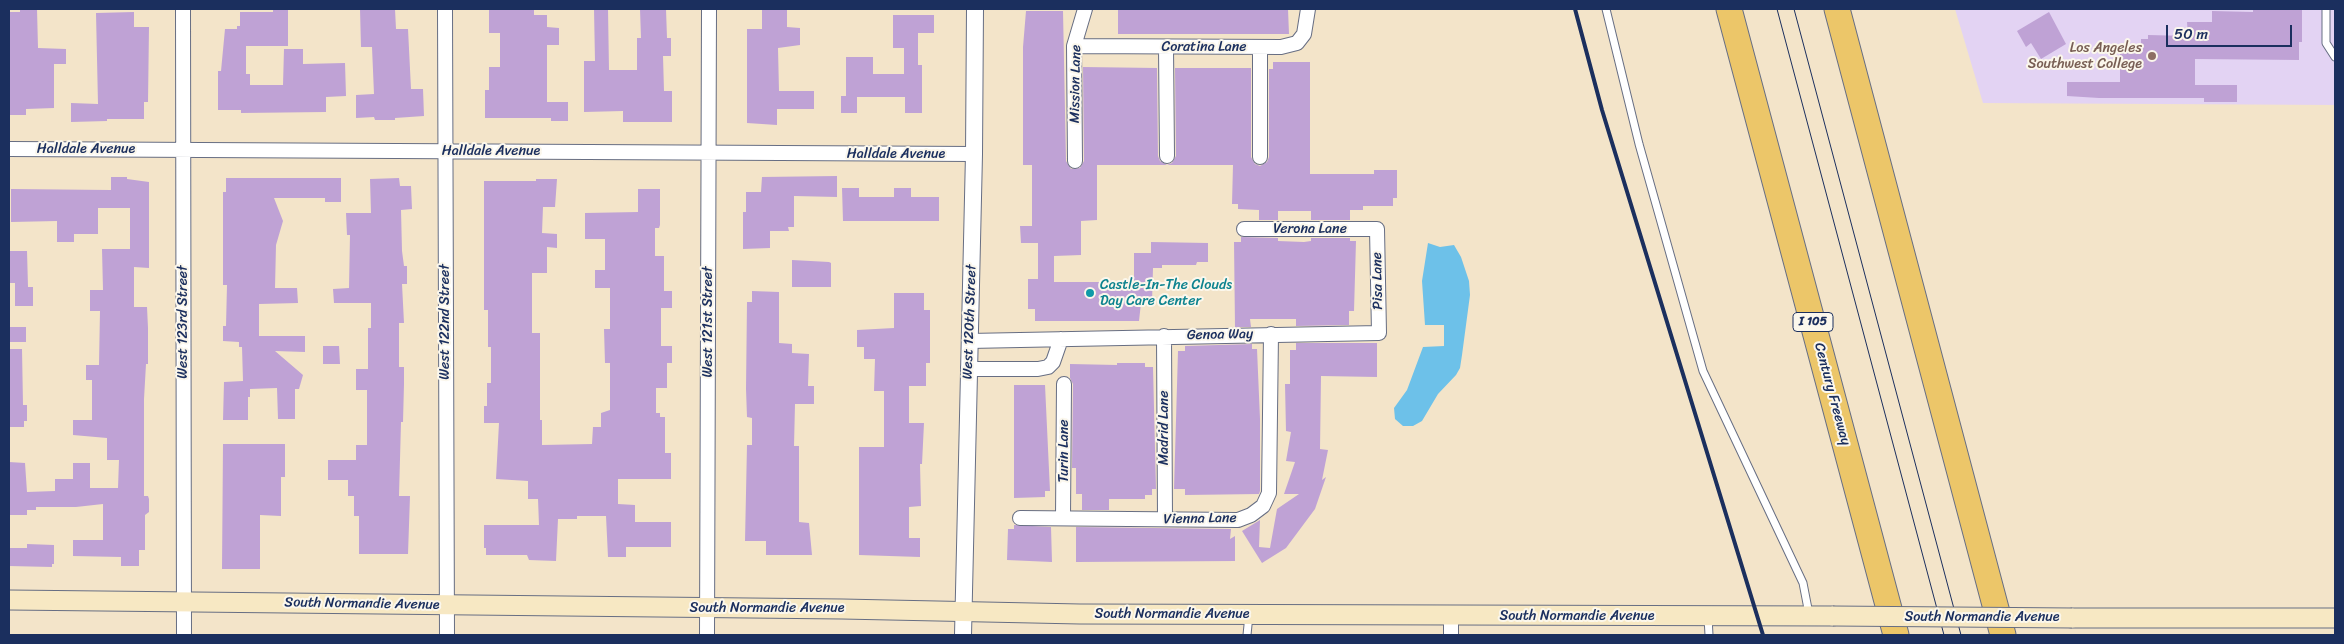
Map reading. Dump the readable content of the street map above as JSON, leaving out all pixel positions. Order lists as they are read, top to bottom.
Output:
{
  "streets": {
    "highway": ["I 105", "Century Freeway"],
    "main road": ["South Normandie Avenue"],
    "street": [
      "Coratina Lane",
      "Mission Lane",
      "Halldale Avenue",
      "Verona Lane",
      "Pisa Lane",
      "West 123rd Street",
      "West 122nd Street",
      "West 121st Street",
      "West 120th Street",
      "Genoa Way",
      "Madrid Lane",
      "Turin Lane",
      "Vienna Lane"
    ]
  },
  "crossings": [
    ["Coratina Lane", "Mission Lane"],
    ["Halldale Avenue", "West 123rd Street"],
    ["Halldale Avenue", "West 122nd Street"],
    ["Halldale Avenue", "West 121st Street"],
    ["Halldale Avenue", "West 120th Street"],
    ["Verona Lane", "Pisa Lane"],
    ["Pisa Lane", "Genoa Way"],
    ["West 123rd Street", "South Normandie Avenue"],
    ["West 122nd Street", "South Normandie Avenue"],
    ["West 121st Street", "South Normandie Avenue"],
    ["West 120th Street", "Genoa Way"],
    ["West 120th Street", "South Normandie Avenue"],
    ["Genoa Way", "Madrid Lane"],
    ["Genoa Way", "Vienna Lane"],
    ["Madrid Lane", "Vienna Lane"],
    ["Turin Lane", "Vienna Lane"]
  ],
  "places": ["Los Angeles Southwest College", "Castle-In-The Clouds Day Care Center"],
  "scale_bar": "50 m"
}
